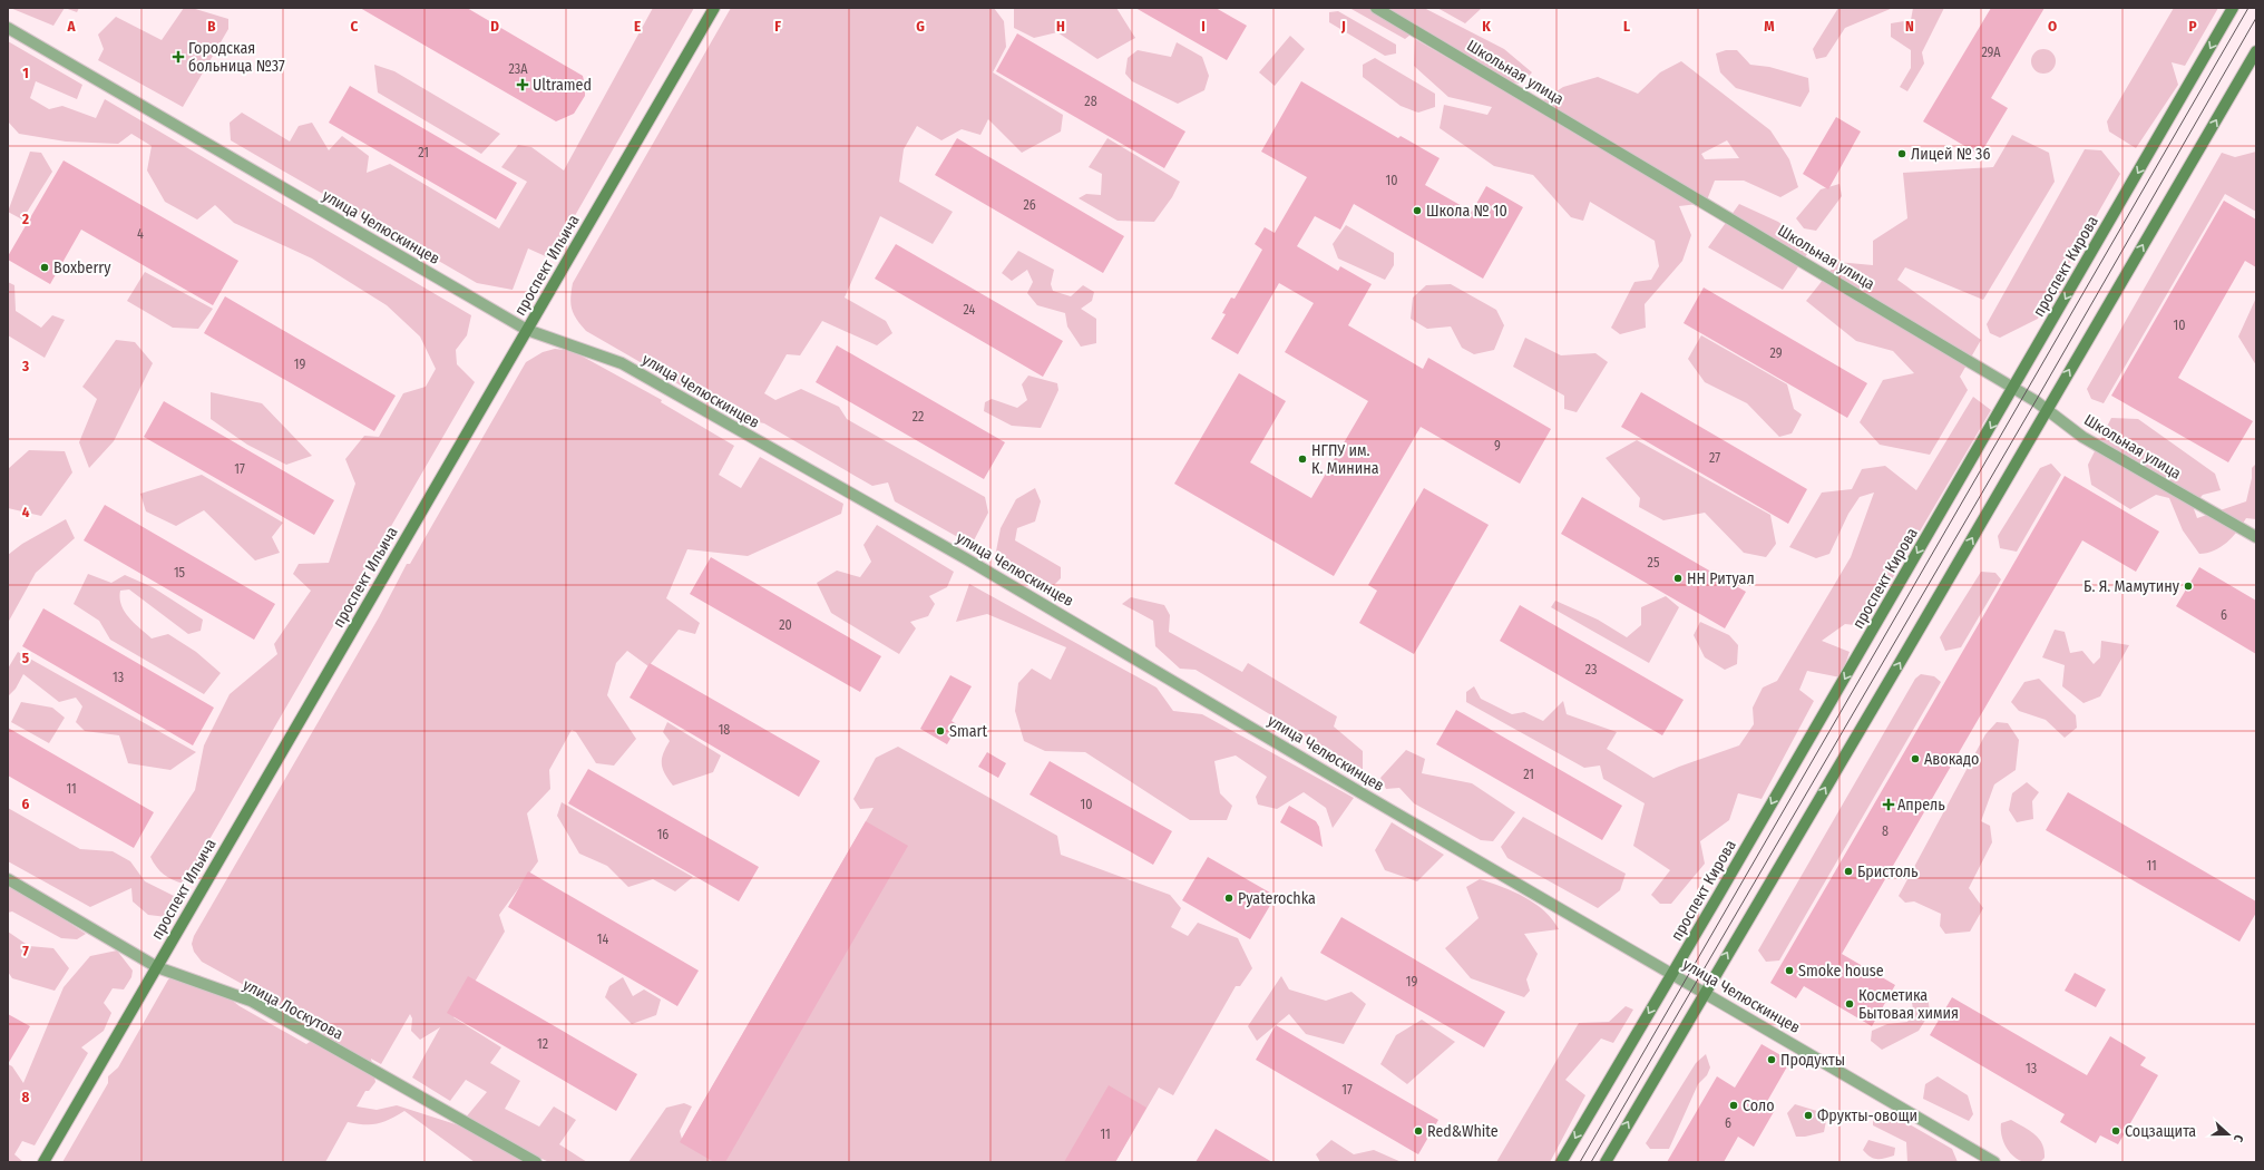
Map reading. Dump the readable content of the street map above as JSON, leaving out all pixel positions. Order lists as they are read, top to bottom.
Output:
{
  "streets": {
    "street": [
      "Школьная улица",
      "улица Челюскинцев",
      "проспект Ильича",
      "проспект Кирова",
      "улица Лоскутова"
    ]
  },
  "crossings": [
    ["Школьная улица", "проспект Кирова"],
    ["улица Челюскинцев", "проспект Ильича"],
    ["улица Челюскинцев", "проспект Кирова"],
    ["проспект Ильича", "улица Лоскутова"]
  ],
  "places": {
    "health": ["Городская больница №37", "Ultramed", "Апрель"],
    "other": [
      "Лицей № 36",
      "Школа № 10",
      "Boxberry",
      "НГПУ им. К. Минина",
      "НН Ритуал",
      "Б. Я. Мамутину",
      "Smart",
      "Авокадо",
      "Бристоль",
      "Pyaterochka",
      "Smoke house",
      "Косметика Бытовая химия",
      "Продукты",
      "Соло",
      "Фрукты-овощи",
      "Red&White",
      "Соцзащита"
    ]
  },
  "house_numbers": [
    "29А",
    "23А",
    "28",
    "21",
    "10",
    "26",
    "4",
    "24",
    "10",
    "29",
    "19",
    "22",
    "9",
    "27",
    "17",
    "25",
    "15",
    "6",
    "20",
    "23",
    "13",
    "18",
    "21",
    "11",
    "10",
    "8",
    "16",
    "11",
    "14",
    "19",
    "12",
    "13",
    "17",
    "6",
    "11"
  ],
  "north": "right",
  "grid": {
    "columns": [
      "A",
      "B",
      "C",
      "D",
      "E",
      "F",
      "G",
      "H",
      "I",
      "J",
      "K",
      "L",
      "M",
      "N",
      "O",
      "P"
    ],
    "rows": [
      "1",
      "2",
      "3",
      "4",
      "5",
      "6",
      "7",
      "8"
    ]
  }
}
